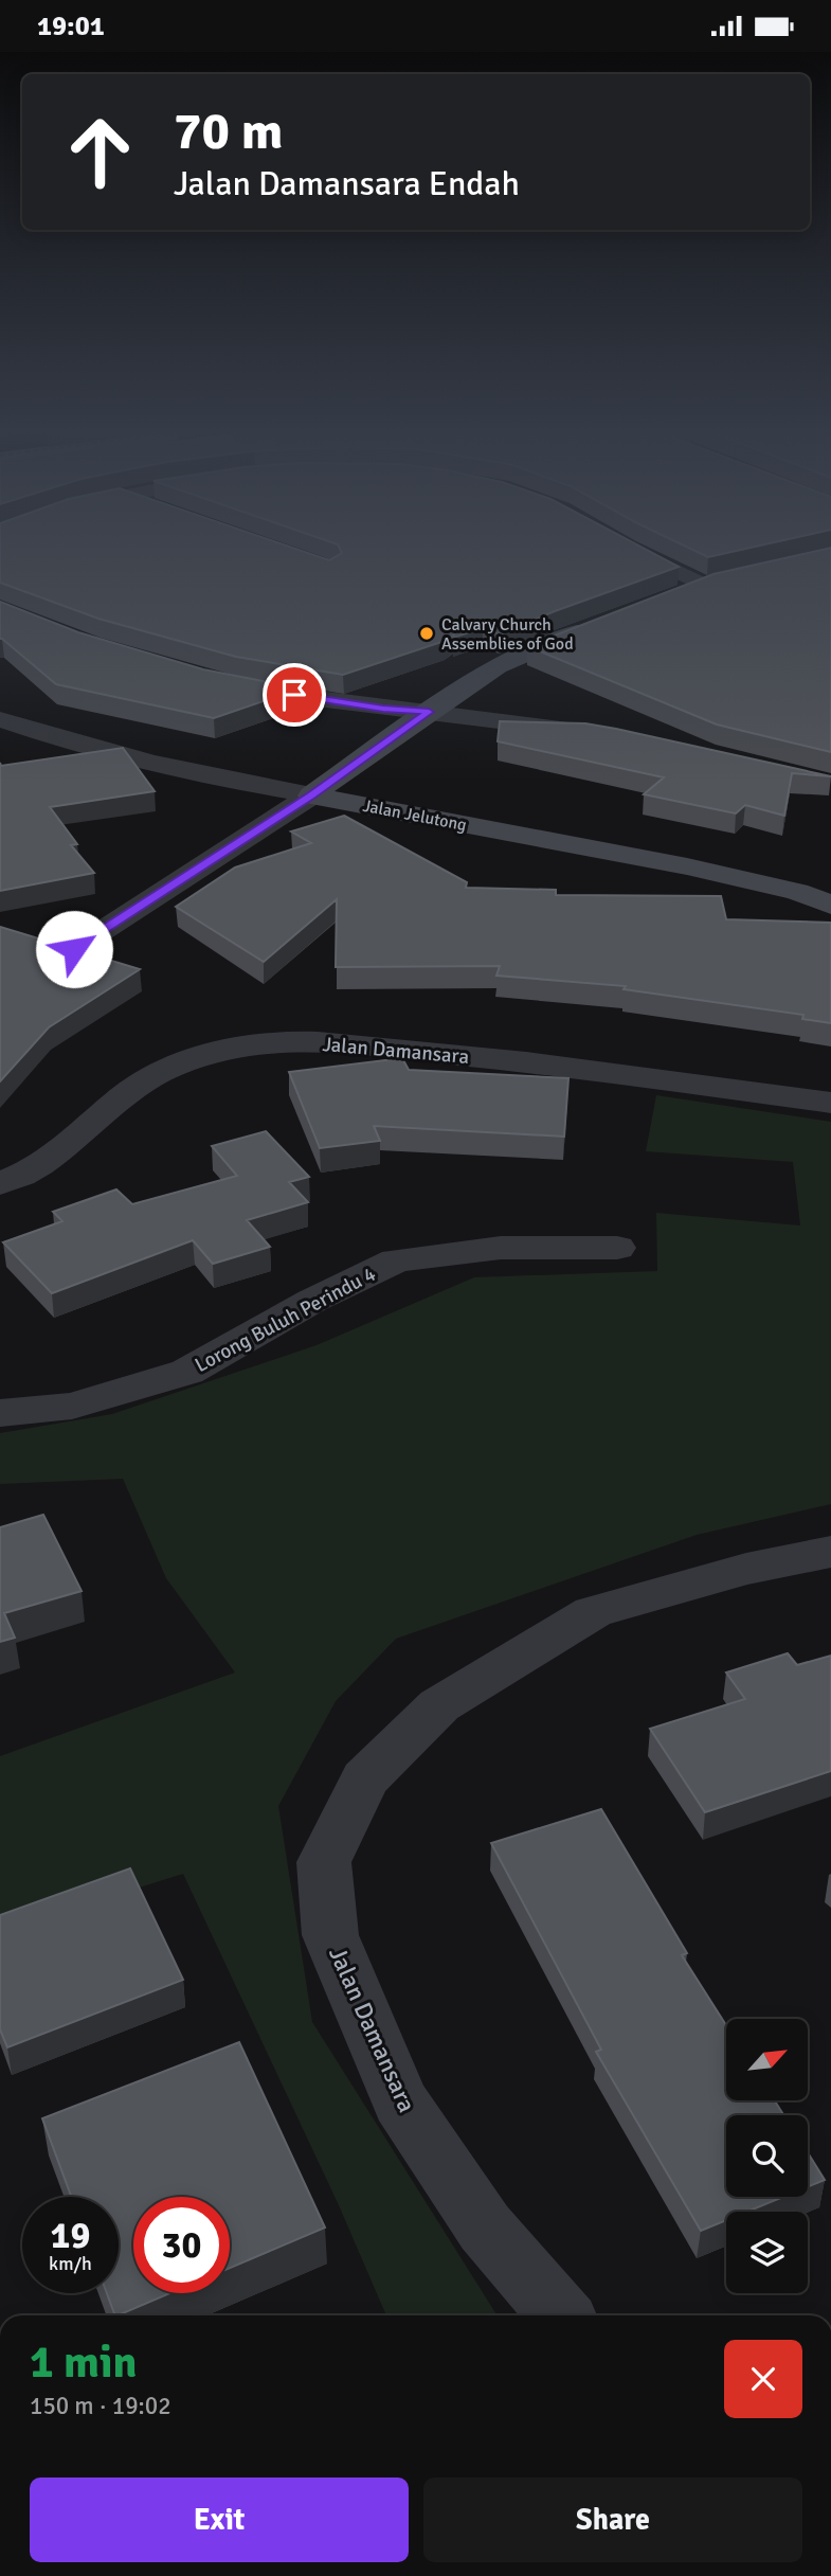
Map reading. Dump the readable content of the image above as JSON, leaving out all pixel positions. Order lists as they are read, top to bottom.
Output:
{
  "streets": {
    "street": ["Jalan Jelutong", "Jalan Damansara", "Lorong Buluh Perindu 4"]
  },
  "places": ["Calvary Church Assemblies of God"],
  "north": "top right",
  "page": {
    "status": "19:01",
    "turn": ["70 m", "Jalan Damansara Endah"],
    "speed": "19 km/h",
    "limit": "30",
    "heading": ["1 min", "150 m · 19:02"],
    "buttons": ["Exit", "Share"]
  }
}
